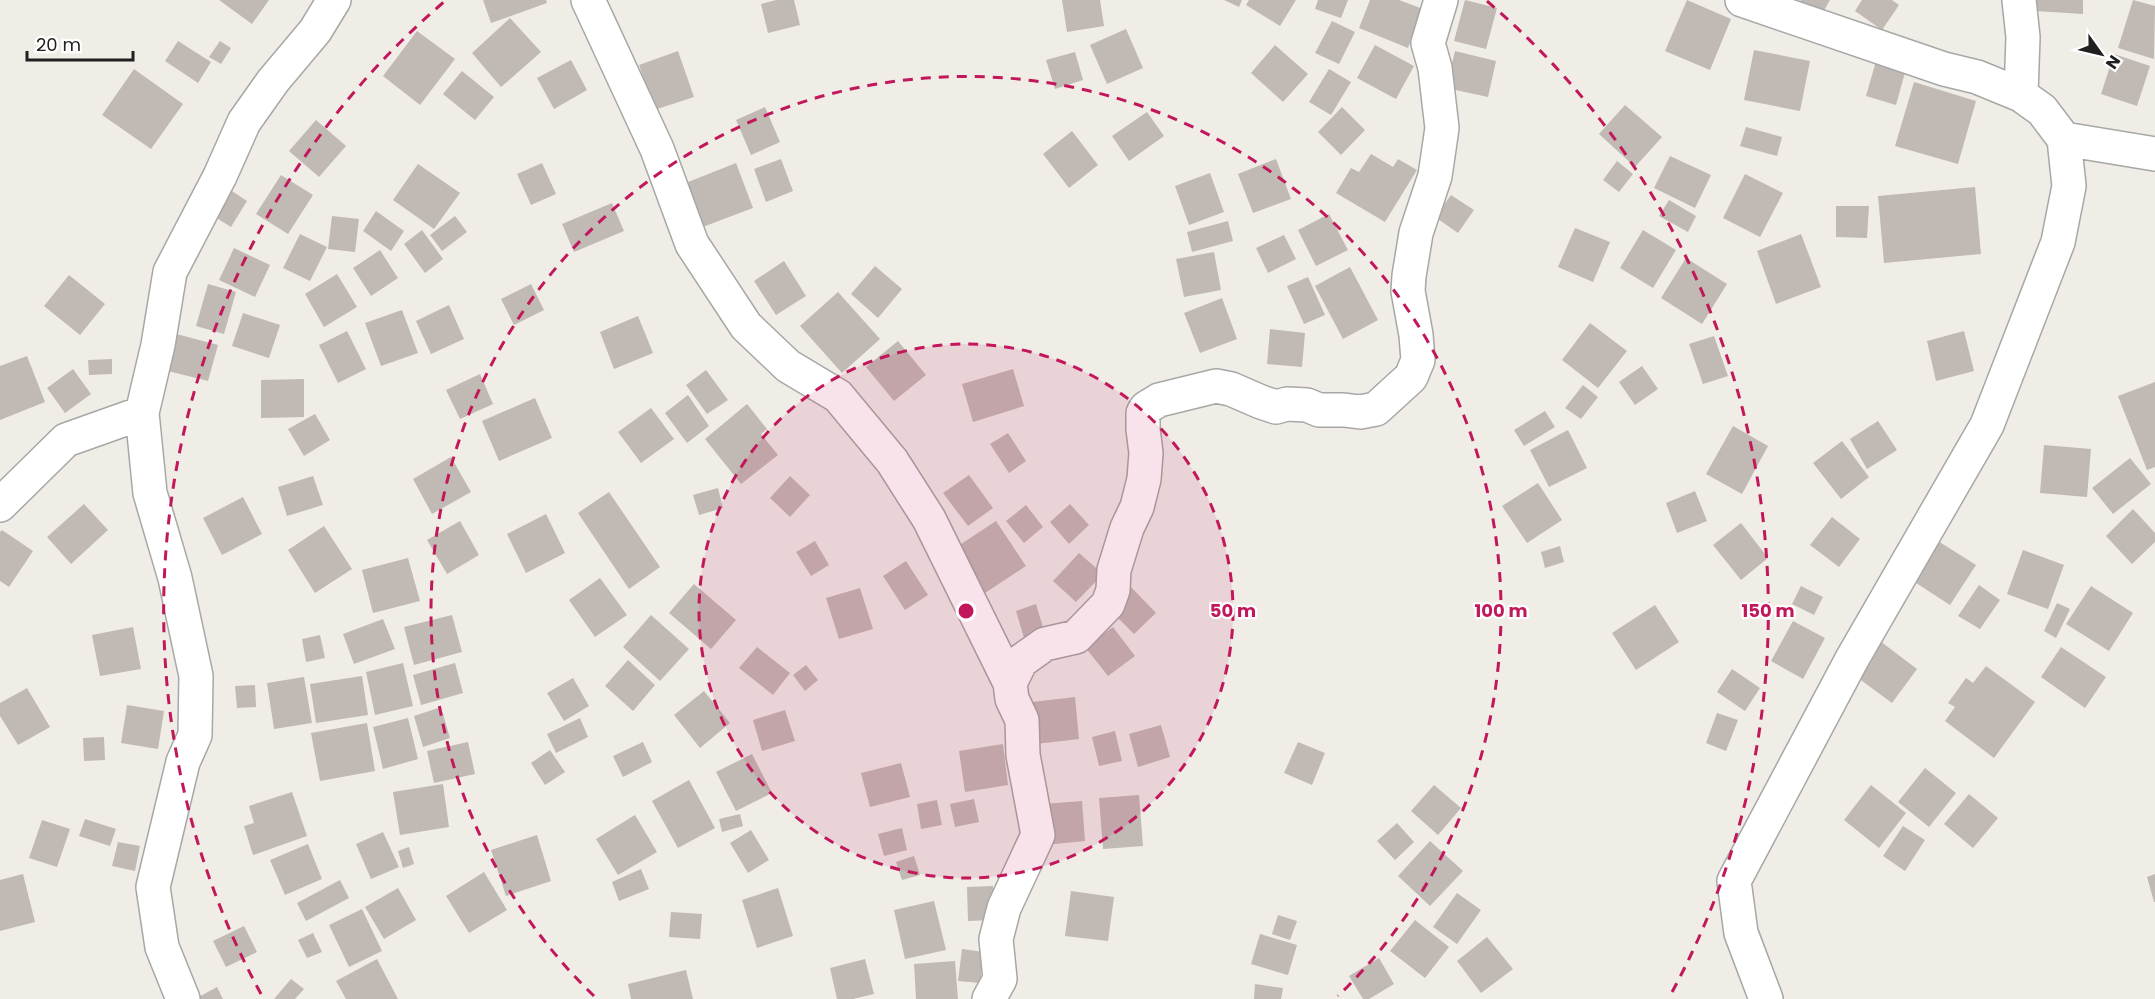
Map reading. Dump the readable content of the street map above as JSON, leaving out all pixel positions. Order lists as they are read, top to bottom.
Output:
{
  "scale_bar": "20 m",
  "north": "bottom right",
  "rings": ["50 m", "100 m", "150 m"]
}
